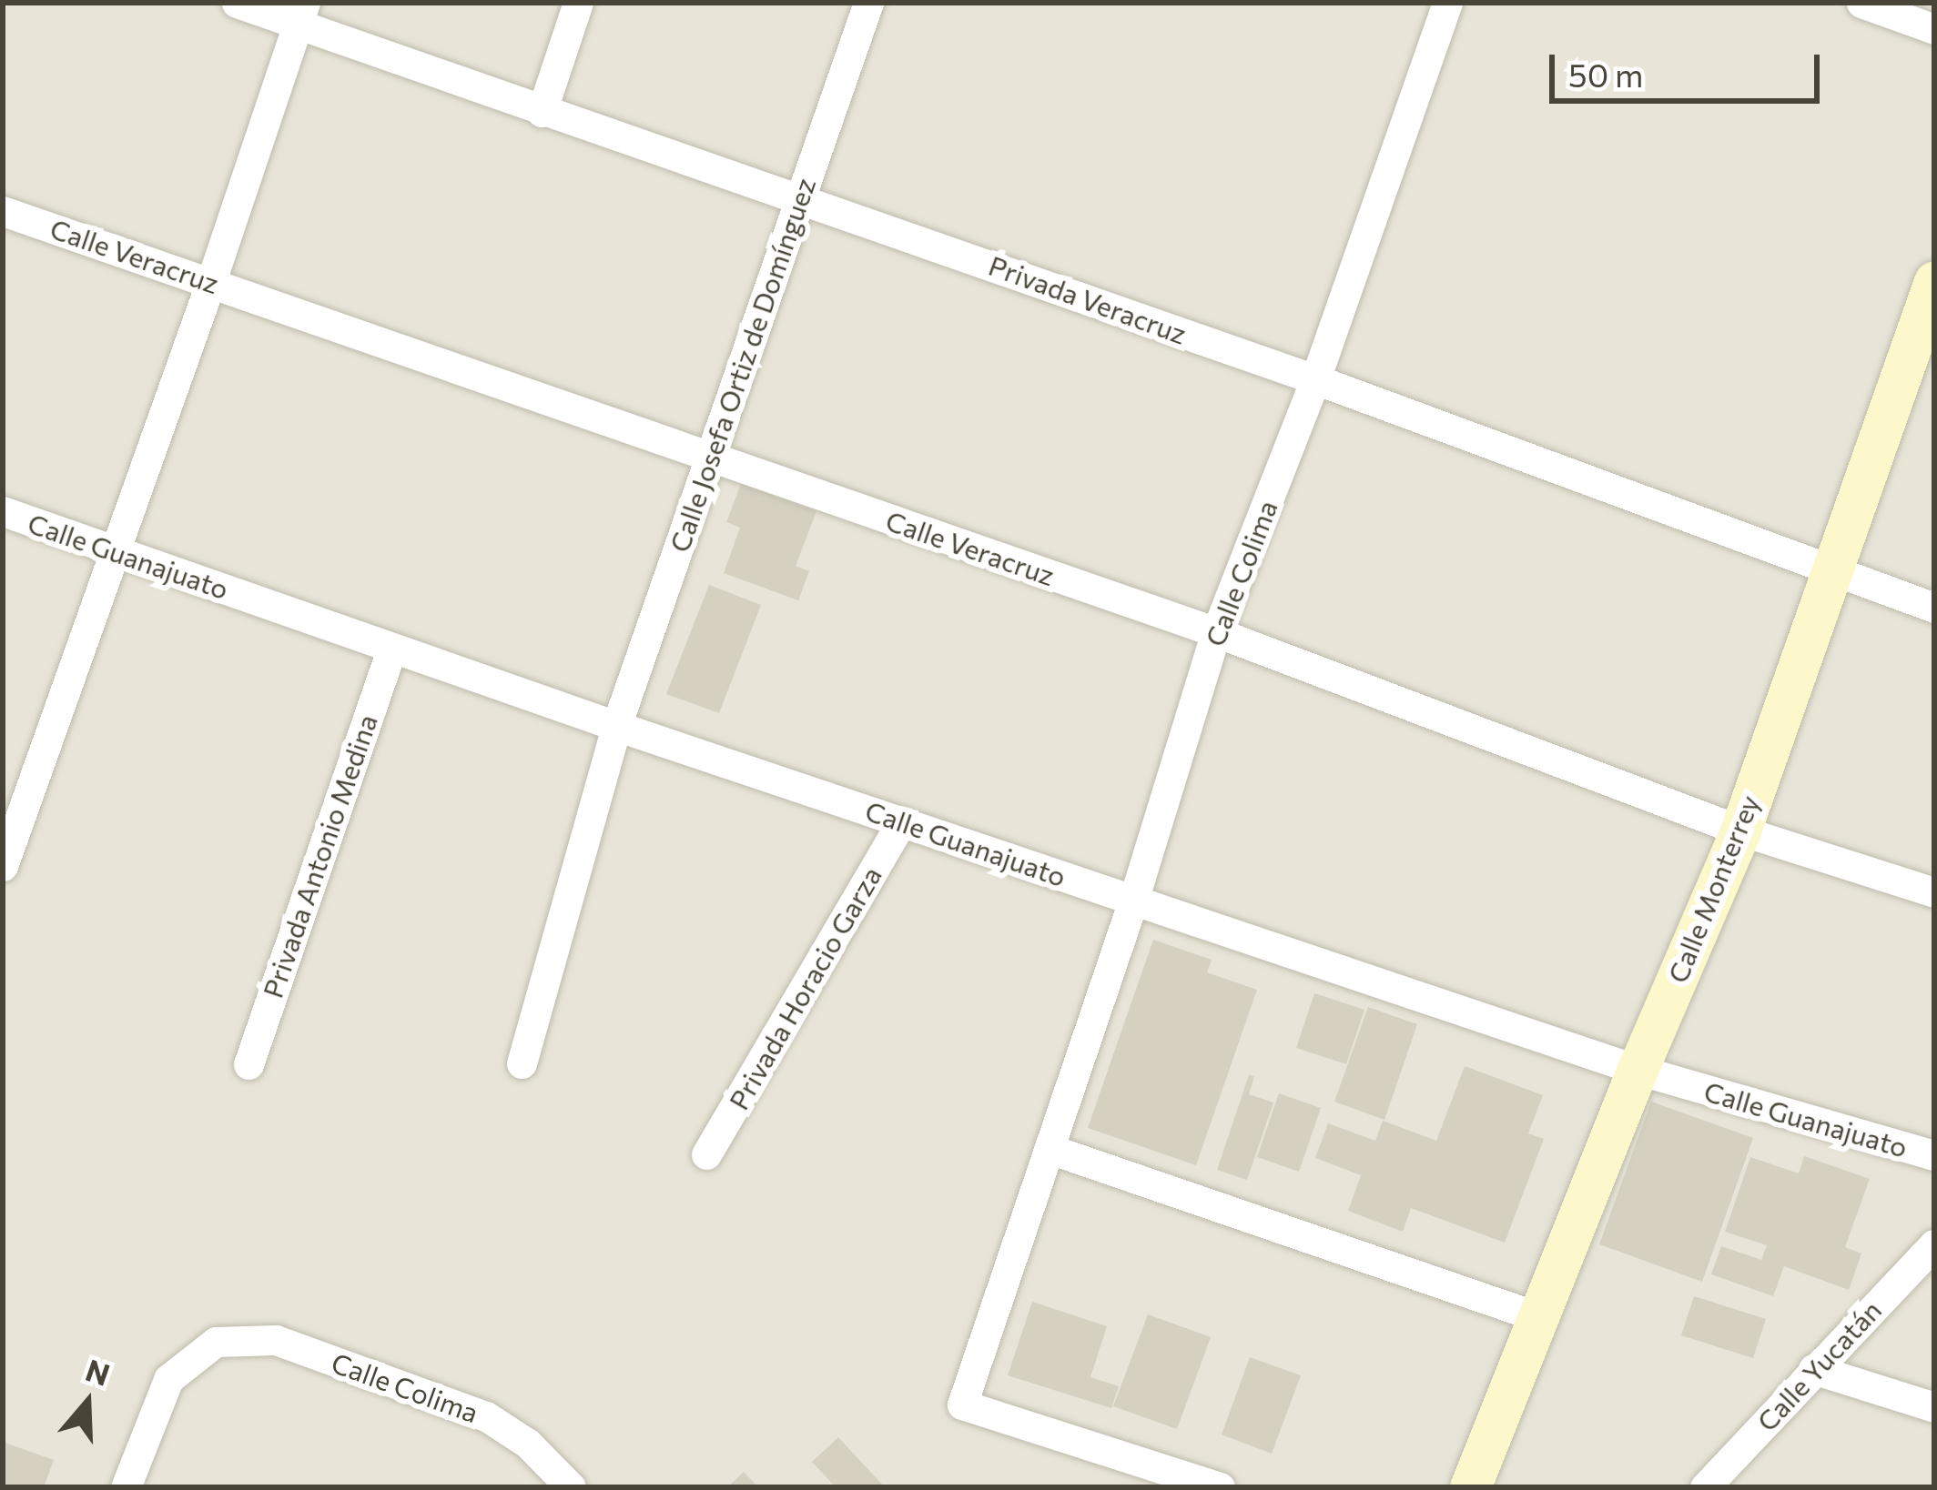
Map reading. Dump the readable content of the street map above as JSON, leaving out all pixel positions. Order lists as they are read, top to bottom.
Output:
{
  "streets": {
    "street": [
      "Calle Veracruz",
      "Privada Veracruz",
      "Calle Josefa Ortiz de Domínguez",
      "Calle Guanajuato",
      "Calle Colima",
      "Privada Antonio Medina",
      "Calle Monterrey",
      "Privada Horacio Garza",
      "Calle Yucatán"
    ]
  },
  "crossings": [
    ["Calle Veracruz", "Calle Josefa Ortiz de Domínguez"],
    ["Calle Veracruz", "Calle Colima"],
    ["Calle Veracruz", "Calle Monterrey"],
    ["Privada Veracruz", "Calle Josefa Ortiz de Domínguez"],
    ["Privada Veracruz", "Calle Colima"],
    ["Privada Veracruz", "Calle Monterrey"],
    ["Calle Josefa Ortiz de Domínguez", "Calle Guanajuato"],
    ["Calle Guanajuato", "Calle Colima"],
    ["Calle Guanajuato", "Privada Antonio Medina"],
    ["Calle Guanajuato", "Calle Monterrey"],
    ["Calle Guanajuato", "Privada Horacio Garza"]
  ],
  "scale_bar": "50 m",
  "north": "top"
}
